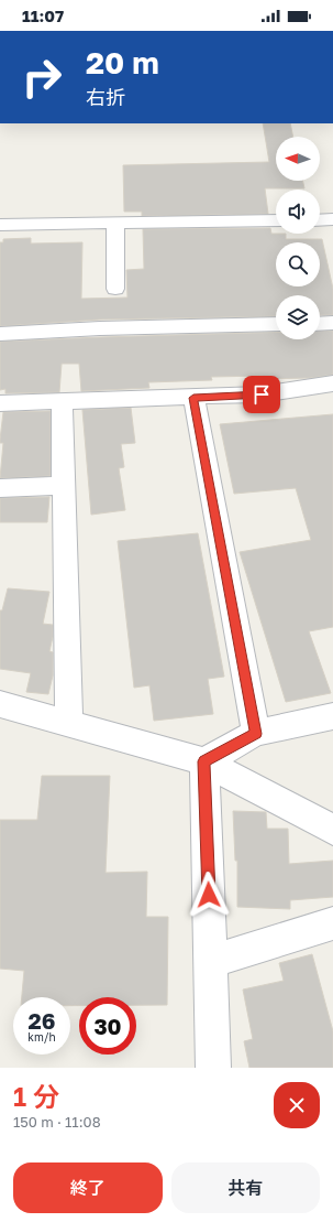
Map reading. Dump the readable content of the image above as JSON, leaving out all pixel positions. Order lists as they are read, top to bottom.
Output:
{
  "north": "left",
  "page": {
    "status": "11:07",
    "turn": ["20 m", "右折"],
    "speed": "26 km/h",
    "limit": "30",
    "heading": ["1 分", "150 m · 11:08"],
    "buttons": ["終了", "共有"]
  }
}
